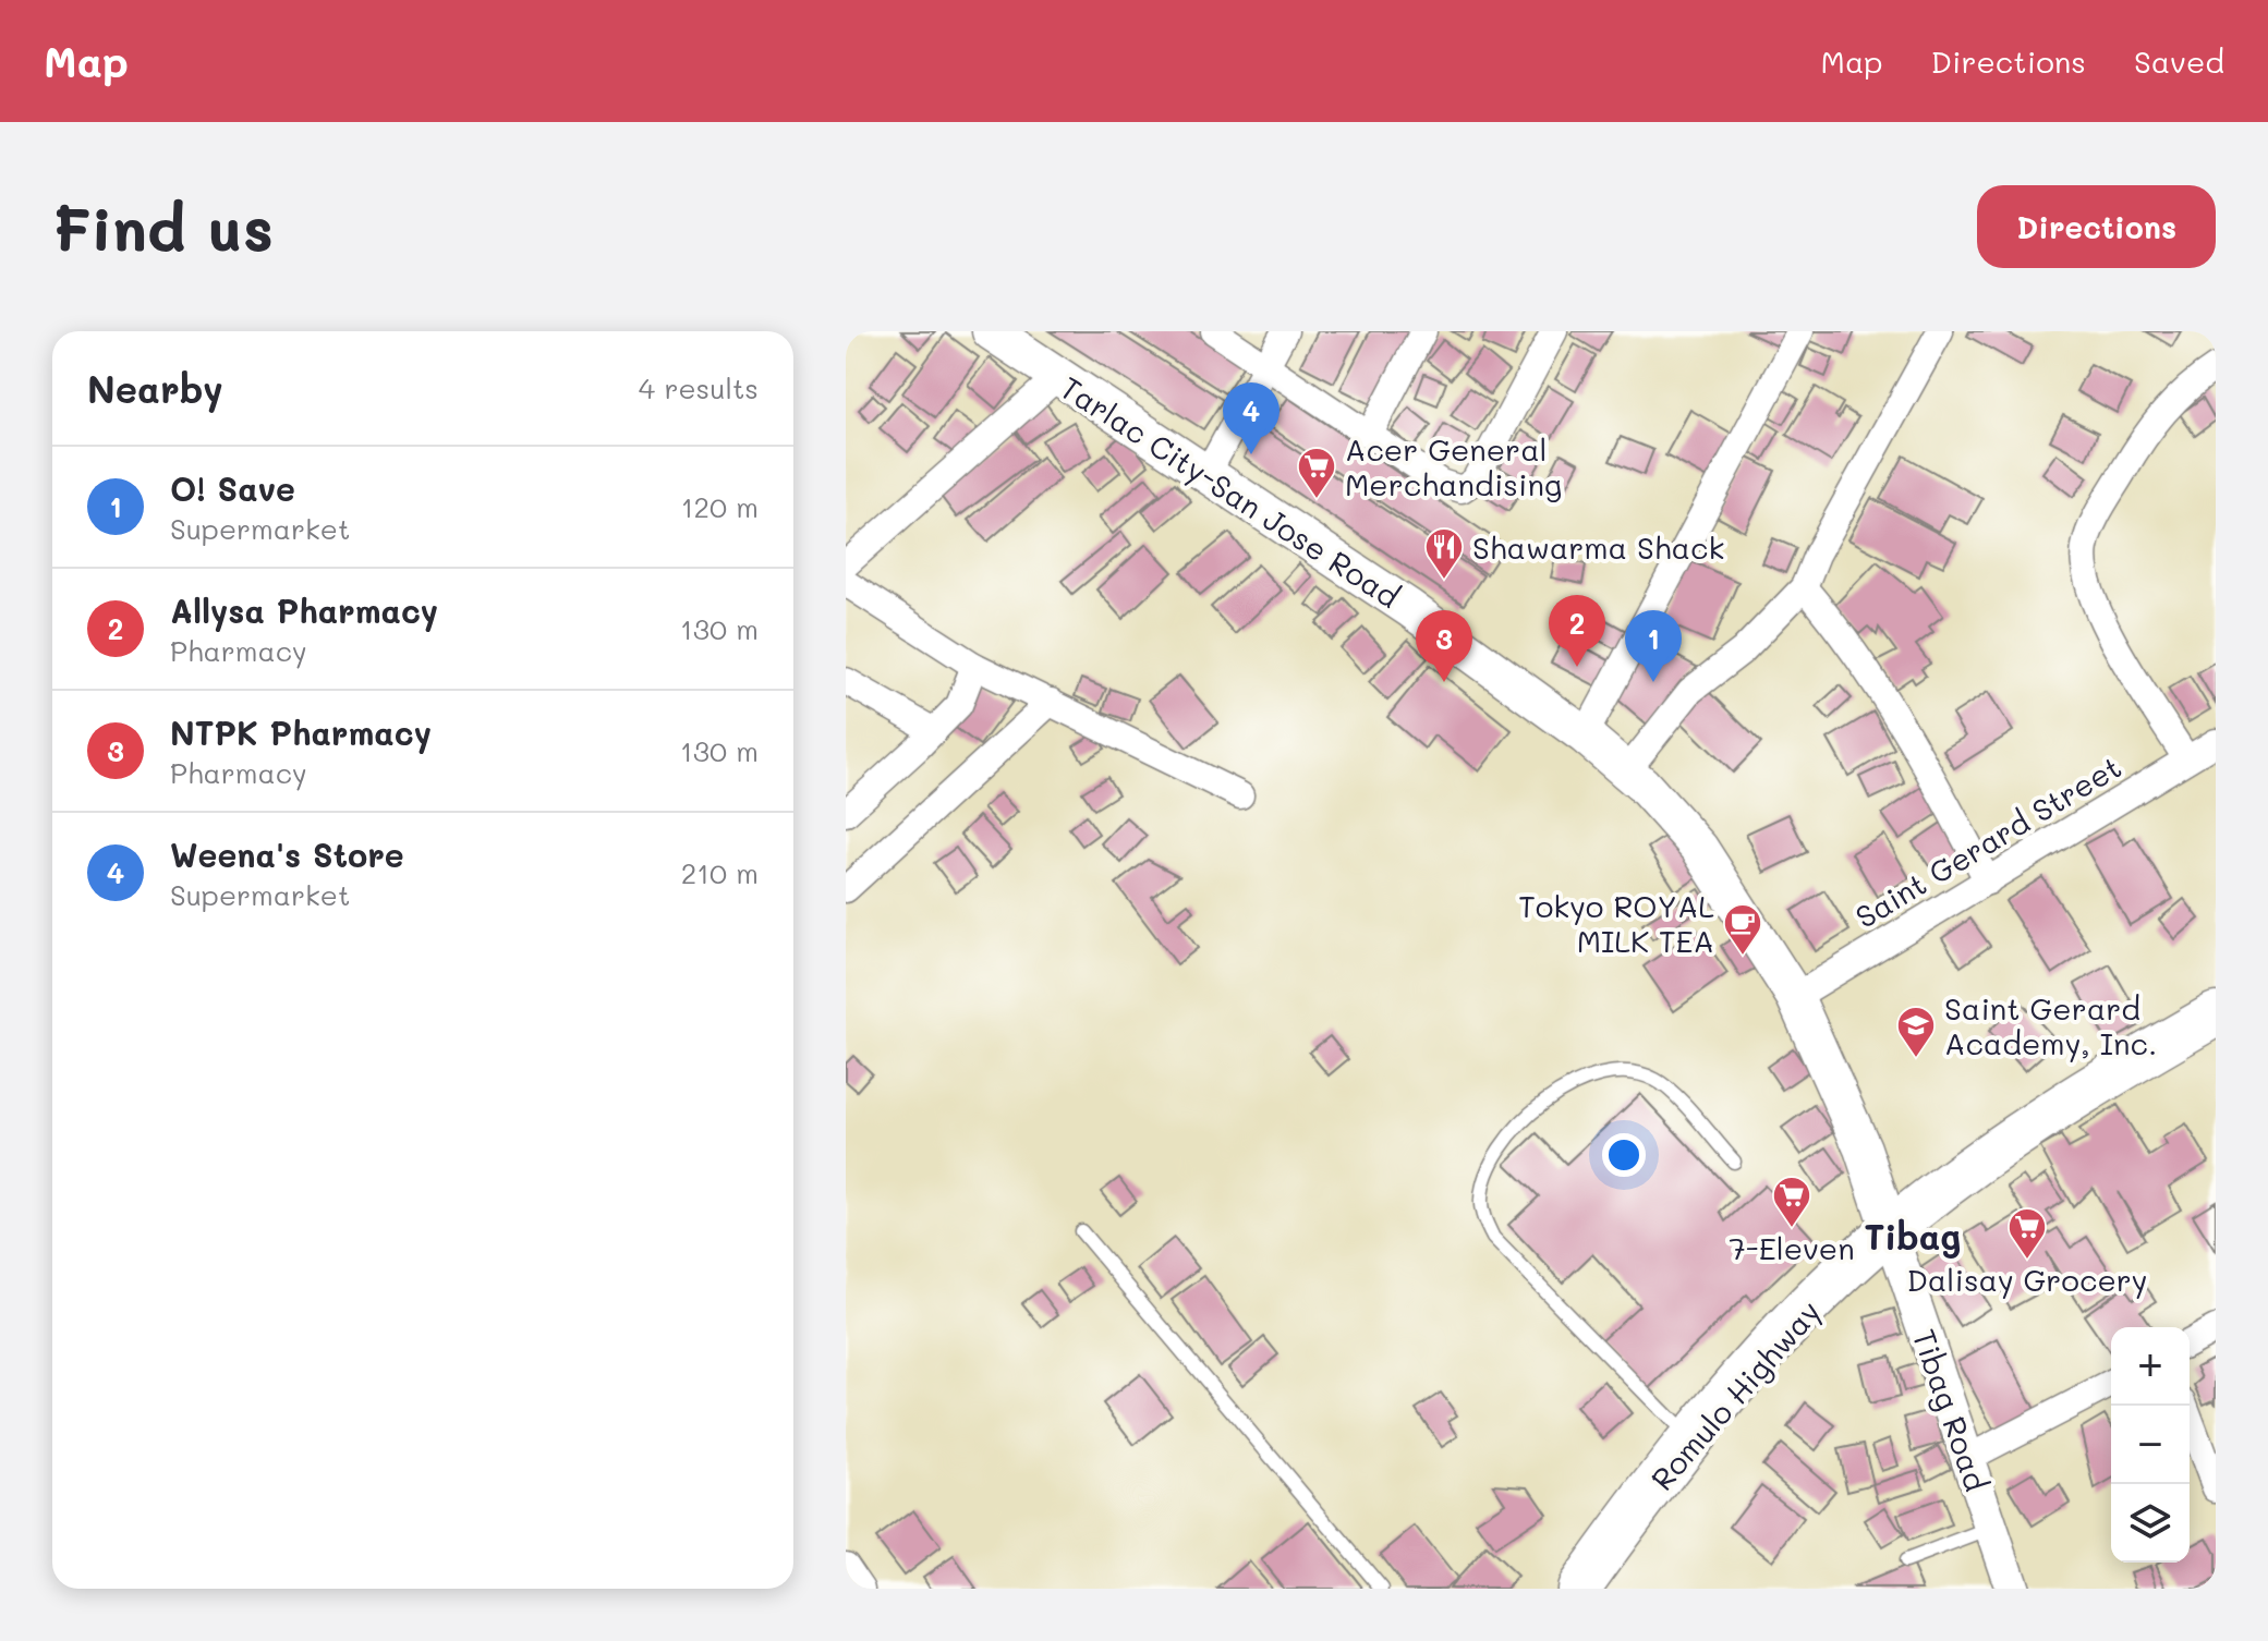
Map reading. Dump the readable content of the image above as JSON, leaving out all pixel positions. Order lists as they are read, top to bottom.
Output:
{
  "streets": {
    "highway": ["Romulo Highway"],
    "main road": ["Tarlac City-San Jose Road"],
    "street": ["Saint Gerard Street", "Tibag Road"]
  },
  "crossings": [
    ["Tarlac City-San Jose Road", "Saint Gerard Street"],
    ["Tarlac City-San Jose Road", "Romulo Highway"],
    ["Tarlac City-San Jose Road", "Tibag Road"],
    ["Romulo Highway", "Tibag Road"]
  ],
  "districts": ["Tibag"],
  "places": {
    "supermarket": ["Acer General Merchandising", "7-Eleven", "Dalisay Grocery"],
    "restaurant": ["Shawarma Shack"],
    "cafe": ["Tokyo ROYAL MILK TEA"],
    "school or university": ["Saint Gerard Academy, Inc."]
  },
  "page": {
    "header": "Map",
    "nav": ["Map", "Directions", "Saved"],
    "buttons": "Directions",
    "title": "Find us",
    "heading": ["Nearby", "4 results"],
    "pins": [
      "4",
      "2",
      "1",
      "3"
    ],
    "list": [
      {
        "mark": "1",
        "name": "O! Save",
        "note": "Supermarket",
        "value": "120 m"
      },
      {
        "mark": "2",
        "name": "Allysa Pharmacy",
        "note": "Pharmacy",
        "value": "130 m"
      },
      {
        "mark": "3",
        "name": "NTPK Pharmacy",
        "note": "Pharmacy",
        "value": "130 m"
      },
      {
        "mark": "4",
        "name": "Weena's Store",
        "note": "Supermarket",
        "value": "210 m"
      }
    ],
    "map_buttons": ["+", "−"]
  }
}
